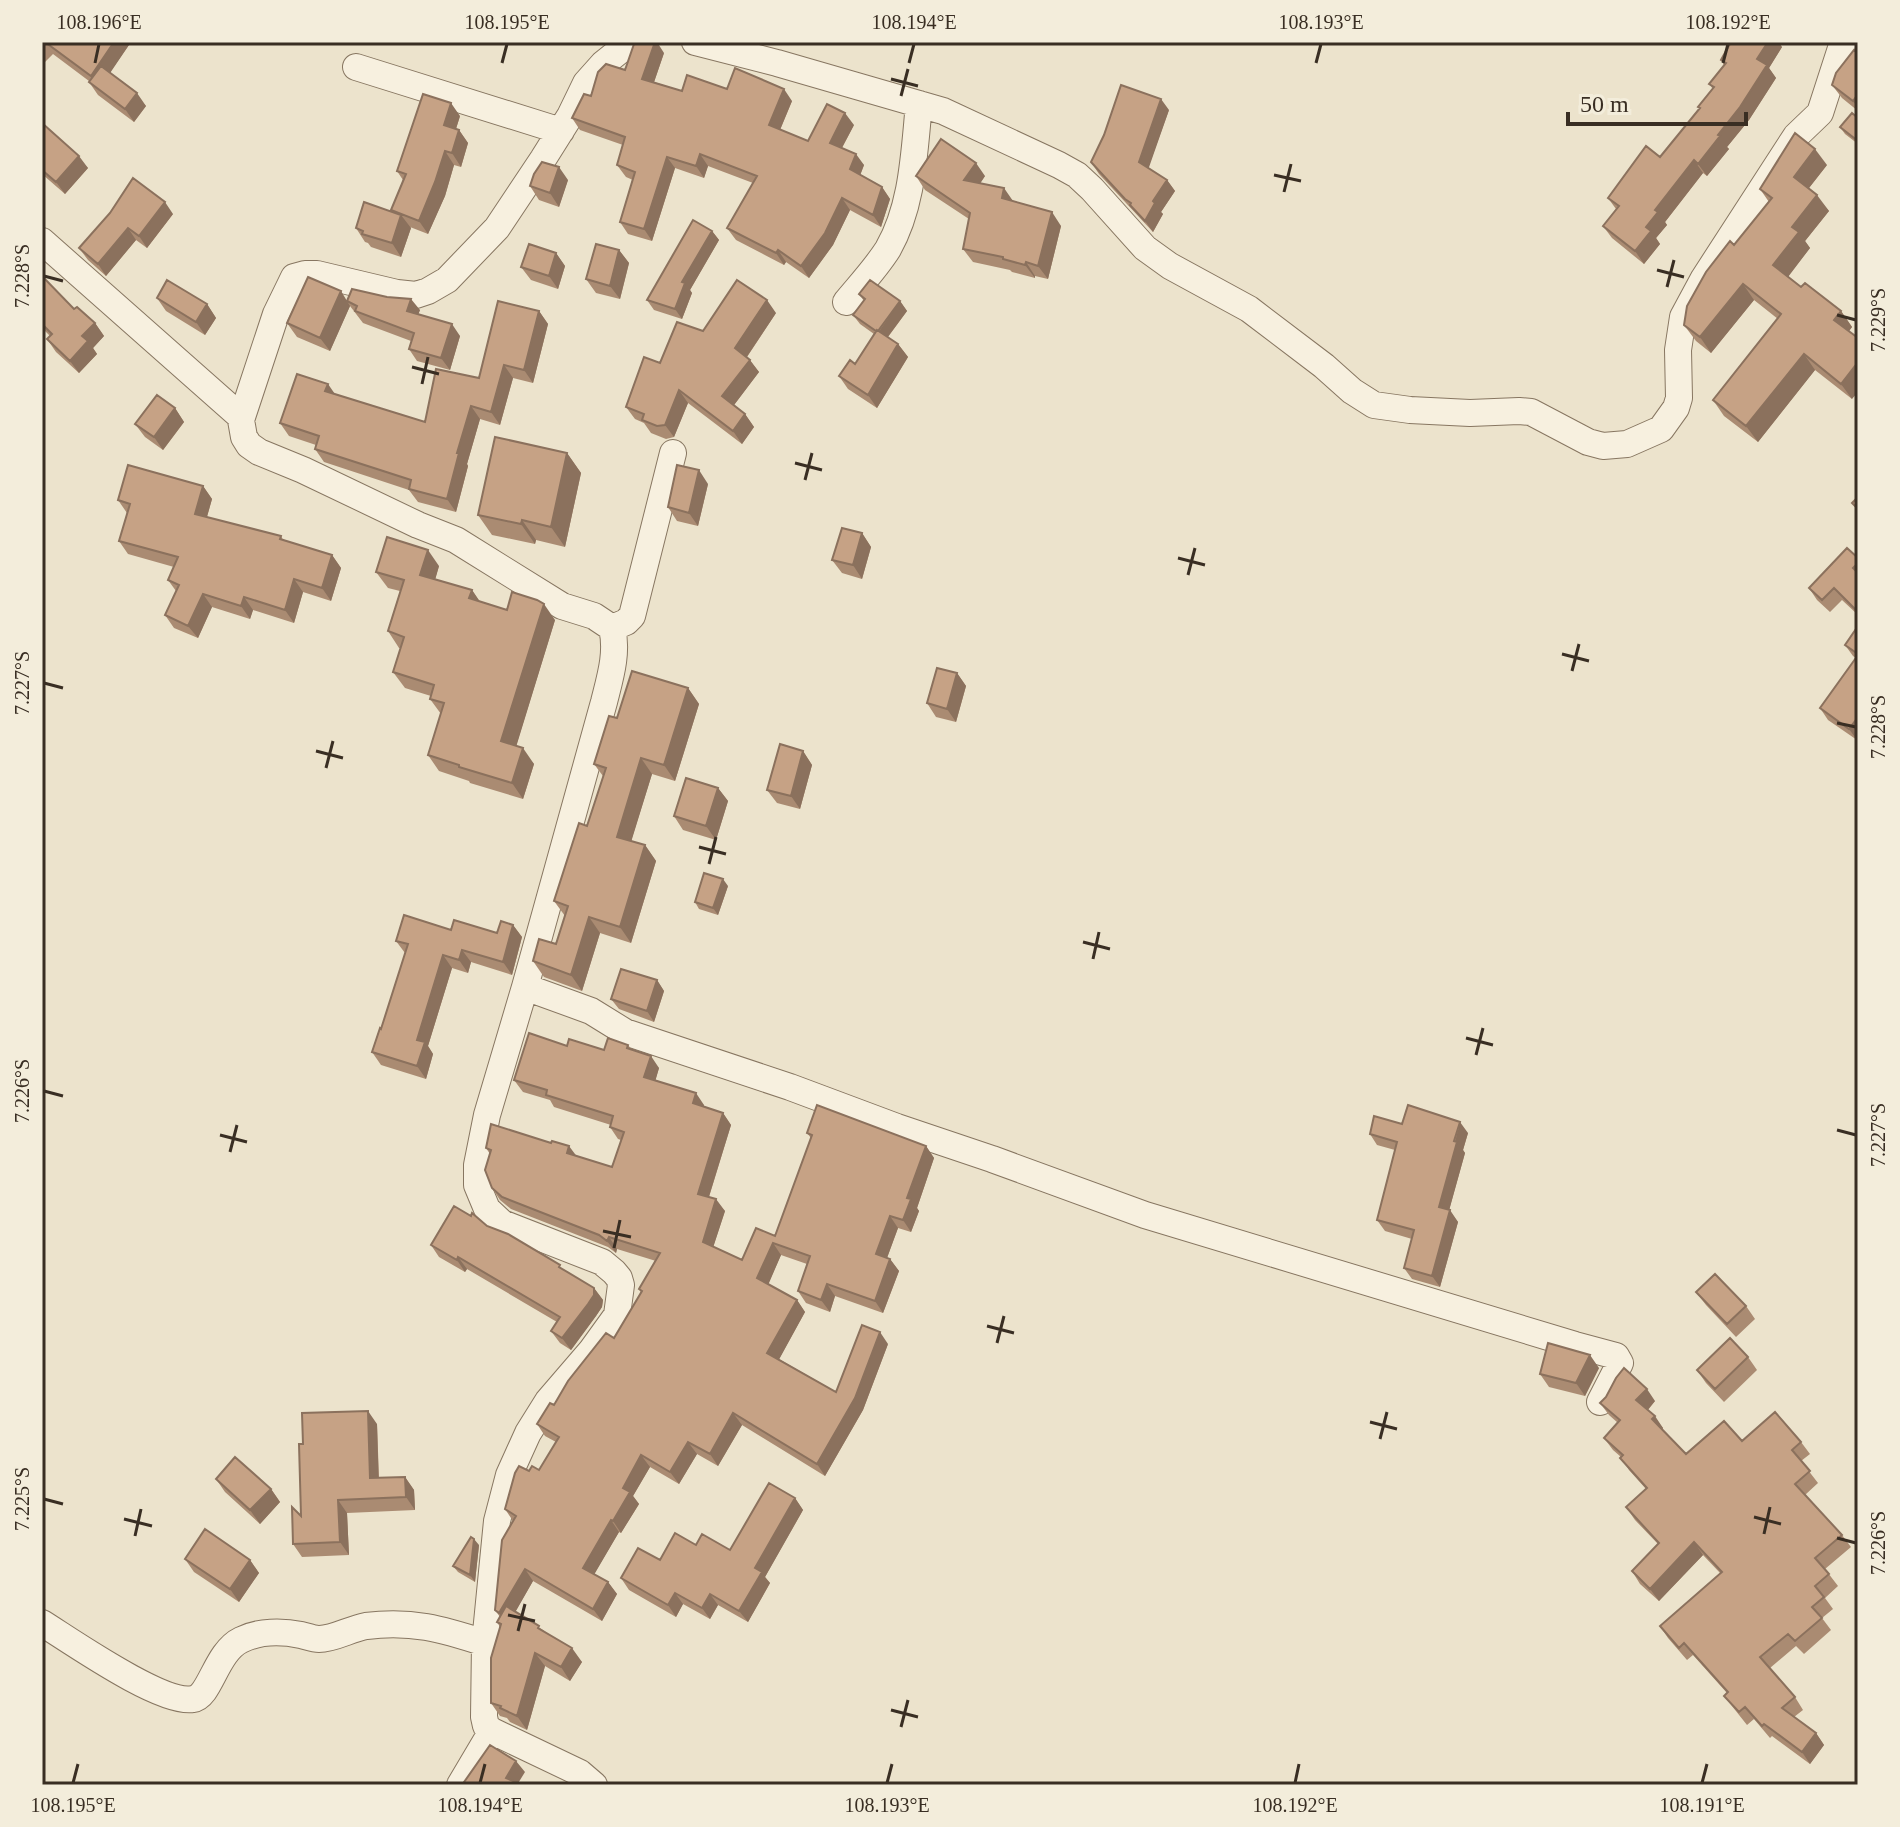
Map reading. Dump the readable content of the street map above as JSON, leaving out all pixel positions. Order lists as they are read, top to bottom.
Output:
{
  "scale_bar": "50 m",
  "coordinates": [
    "108.196°E",
    "108.195°E",
    "108.194°E",
    "108.193°E",
    "108.192°E",
    "7.228°S",
    "7.229°S",
    "7.227°S",
    "7.226°S",
    "7.225°S",
    "108.191°E"
  ]
}
